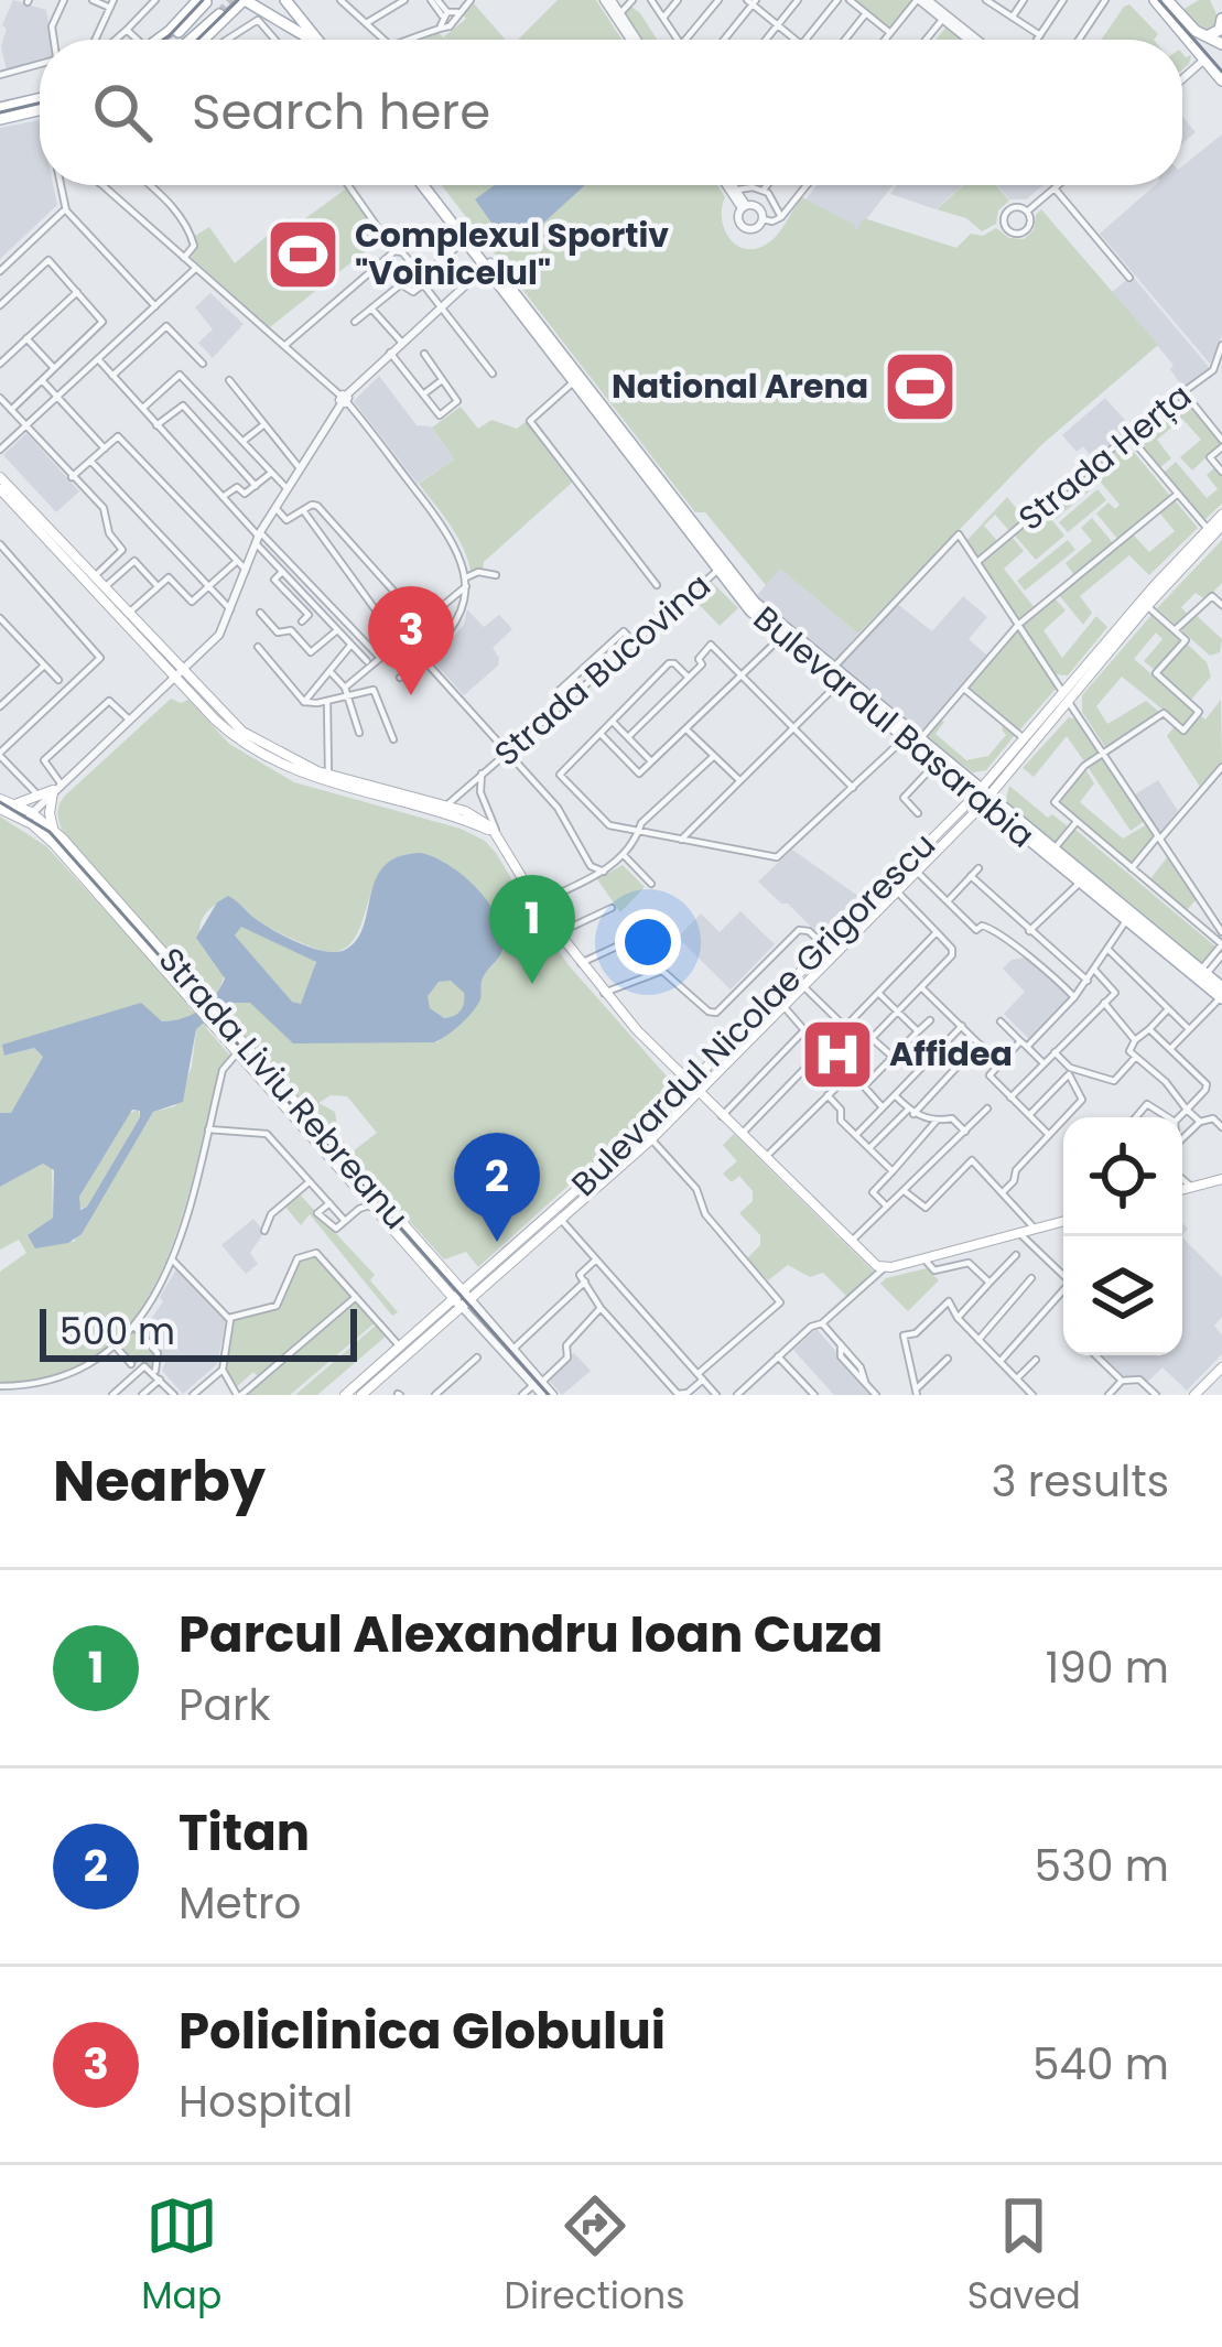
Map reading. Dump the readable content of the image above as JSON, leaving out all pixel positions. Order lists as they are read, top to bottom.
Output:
{
  "streets": {
    "main road": ["Bulevardul Basarabia", "Bulevardul Nicolae Grigorescu", "Strada Liviu Rebreanu"],
    "street": ["Strada Herța", "Strada Bucovina"]
  },
  "crossings": [
    ["Strada Bucovina", "Bulevardul Basarabia"],
    ["Bulevardul Basarabia", "Bulevardul Nicolae Grigorescu"],
    ["Bulevardul Nicolae Grigorescu", "Strada Liviu Rebreanu"]
  ],
  "places": {
    "sports": ["Complexul Sportiv \"Voinicelul\"", "National Arena"],
    "hospital": ["Affidea"]
  },
  "scale_bar": "500 m",
  "page": {
    "search": "Search here",
    "pins": ["3", "1", "2"],
    "scale": "500 m",
    "heading": ["Nearby", "3 results"],
    "list": [
      {
        "mark": "1",
        "name": "Parcul Alexandru Ioan Cuza",
        "note": "Park",
        "value": "190 m"
      },
      {
        "mark": "2",
        "name": "Titan",
        "note": "Metro",
        "value": "530 m"
      },
      {
        "mark": "3",
        "name": "Policlinica Globului",
        "note": "Hospital",
        "value": "540 m"
      }
    ],
    "nav": ["Map", "Directions", "Saved"]
  }
}
